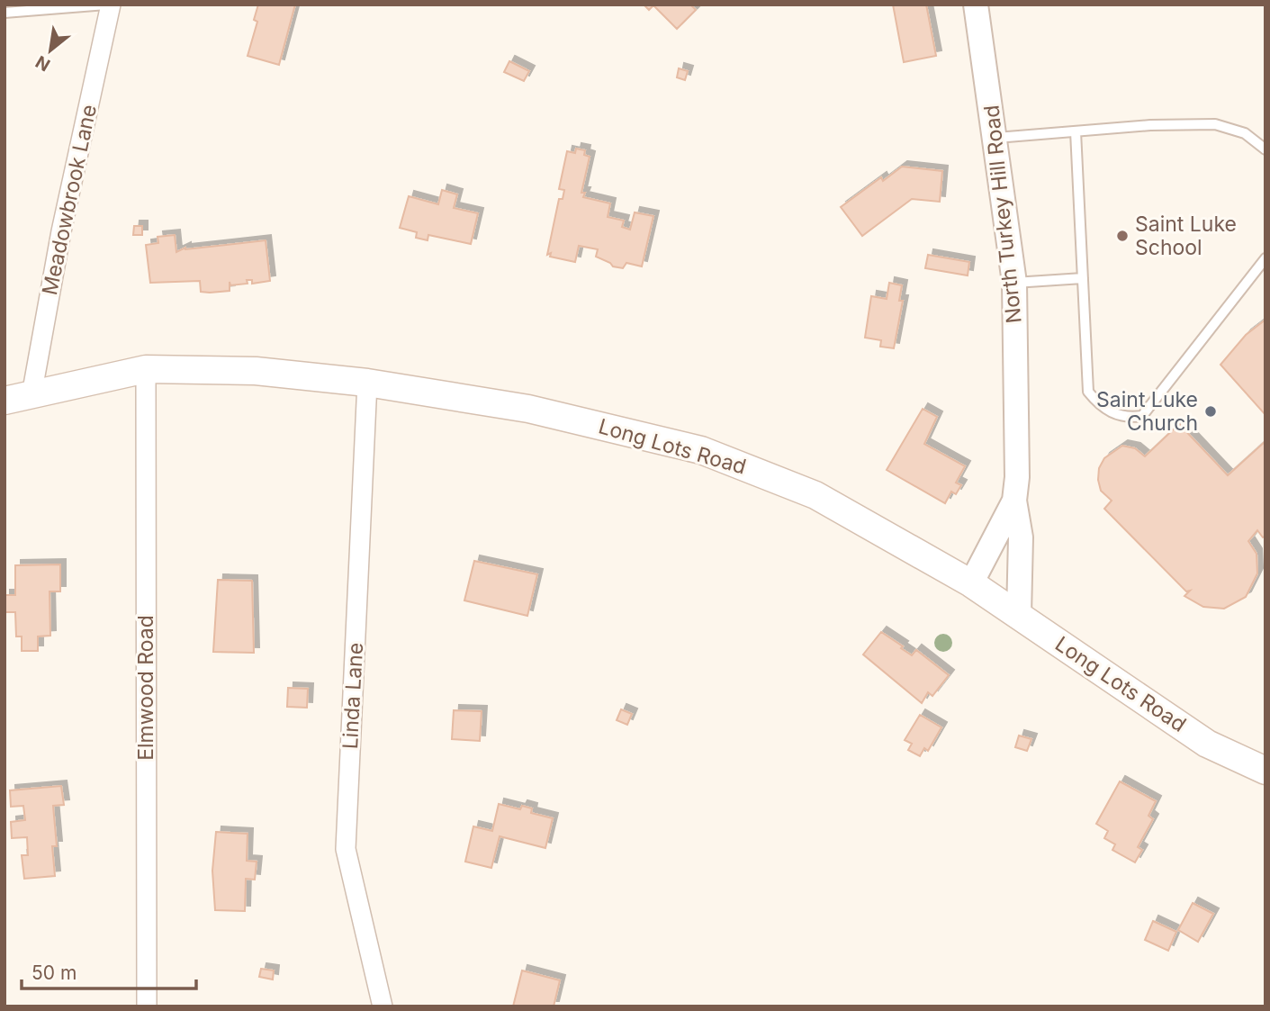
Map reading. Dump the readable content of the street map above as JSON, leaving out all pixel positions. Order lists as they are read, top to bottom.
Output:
{
  "streets": {
    "main road": ["Long Lots Road"],
    "street": [
      "Meadowbrook Lane",
      "North Turkey Hill Road",
      "Elmwood Road",
      "Linda Lane"
    ]
  },
  "crossings": [
    ["Meadowbrook Lane", "Long Lots Road"],
    ["North Turkey Hill Road", "Long Lots Road"],
    ["Long Lots Road", "Elmwood Road"],
    ["Long Lots Road", "Linda Lane"]
  ],
  "places": ["Saint Luke School", "Saint Luke Church"],
  "scale_bar": "50 m",
  "north": "bottom left"
}
